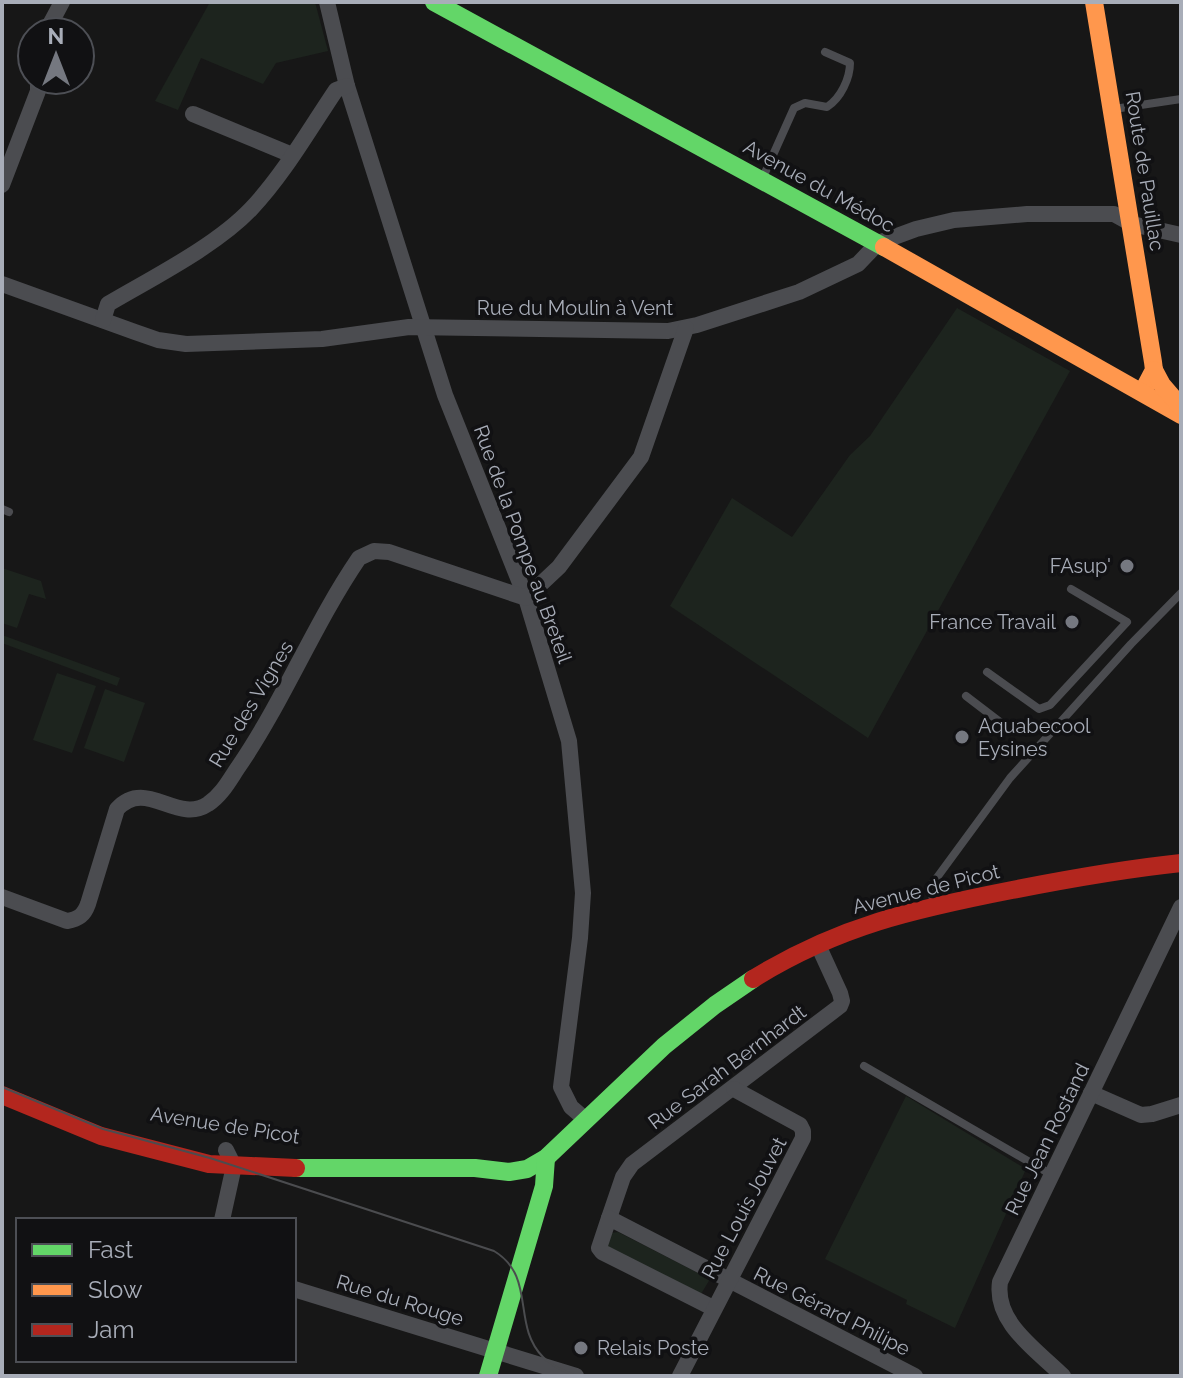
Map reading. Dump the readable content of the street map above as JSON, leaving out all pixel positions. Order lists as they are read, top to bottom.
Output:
{
  "streets": {
    "street": [
      "Route de Pauillac",
      "Avenue du Médoc",
      "Rue du Moulin à Vent",
      "Rue de la Pompe au Breteil",
      "Rue des Vignes",
      "Avenue de Picot",
      "Rue Sarah Bernhardt",
      "Rue Jean Rostand",
      "Rue Louis Jouvet",
      "Rue du Rouge",
      "Rue Gérard Philipe"
    ]
  },
  "crossings": [
    ["Route de Pauillac", "Rue du Moulin à Vent"],
    ["Avenue du Médoc", "Rue du Moulin à Vent"],
    ["Rue du Moulin à Vent", "Rue de la Pompe au Breteil"],
    ["Rue de la Pompe au Breteil", "Rue des Vignes"],
    ["Rue de la Pompe au Breteil", "Avenue de Picot"],
    ["Avenue de Picot", "Rue Sarah Bernhardt"],
    ["Rue Sarah Bernhardt", "Rue Louis Jouvet"],
    ["Rue Louis Jouvet", "Rue Gérard Philipe"]
  ],
  "places": [
    "FAsup'",
    "France Travail",
    "Aquabecool Eysines",
    "Relais Poste"
  ],
  "legend": ["Fast", "Slow", "Jam"],
  "north": "top"
}
